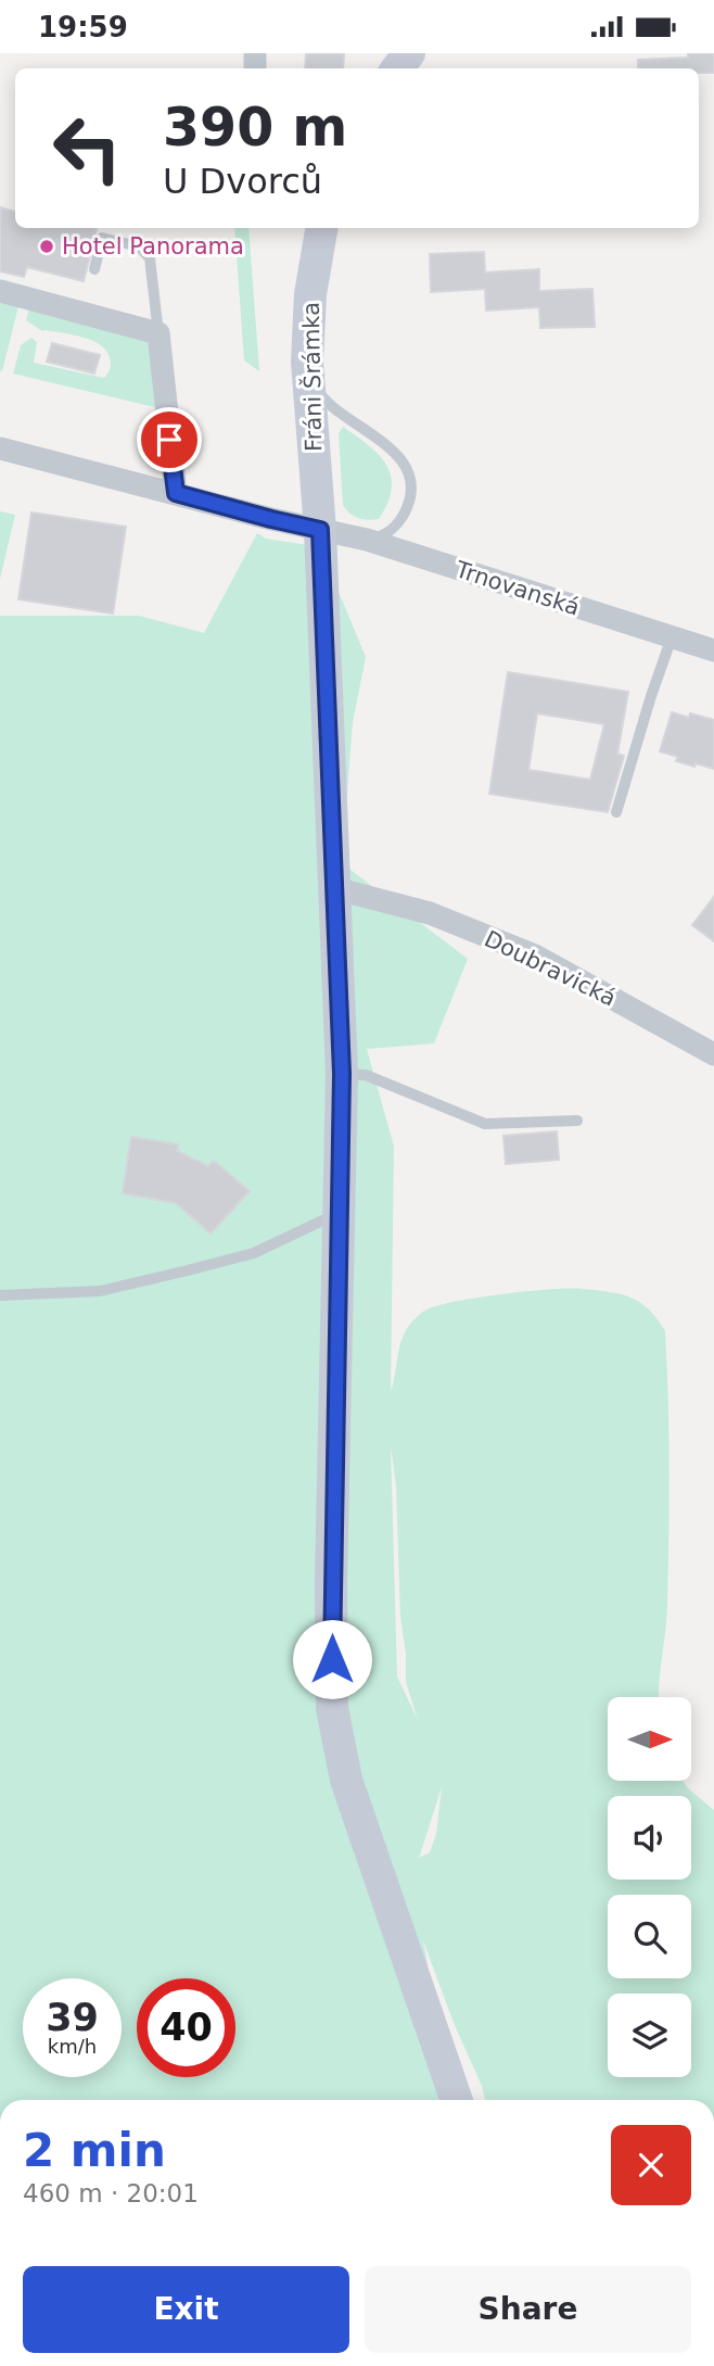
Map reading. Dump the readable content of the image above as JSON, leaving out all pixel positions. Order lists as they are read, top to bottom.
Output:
{
  "streets": {
    "street": ["Fráni Šrámka", "Trnovanská", "Doubravická"]
  },
  "crossings": [
    ["Fráni Šrámka", "Trnovanská"],
    ["Fráni Šrámka", "Doubravická"]
  ],
  "places": ["Hotel Panorama"],
  "north": "right",
  "page": {
    "status": "19:59",
    "turn": ["390 m", "U Dvorců"],
    "speed": "39 km/h",
    "limit": "40",
    "heading": ["2 min", "460 m · 20:01"],
    "buttons": ["Exit", "Share"]
  }
}
